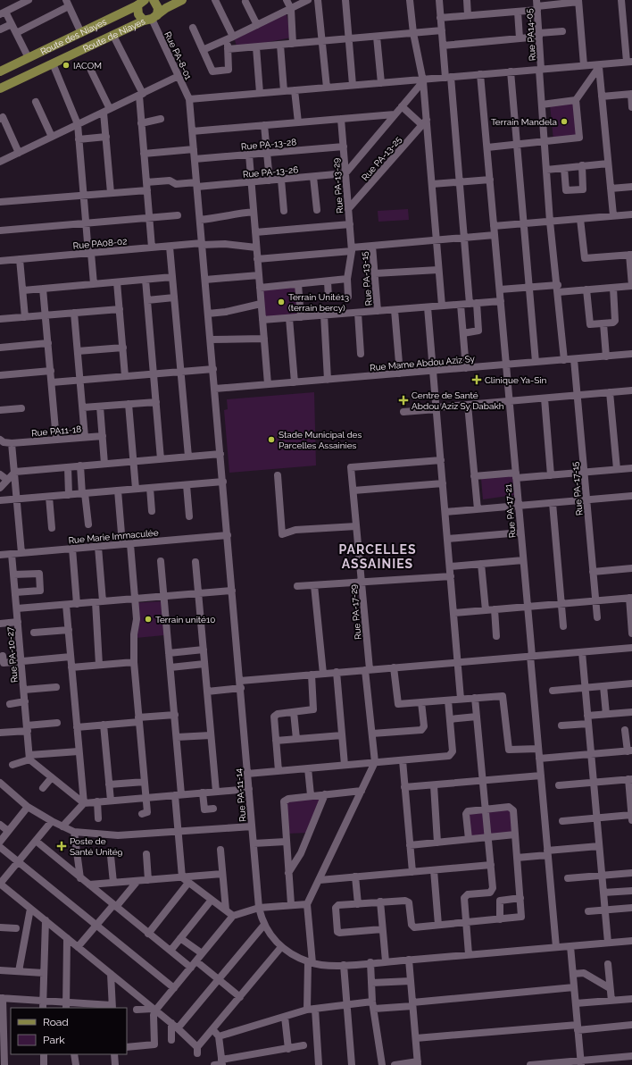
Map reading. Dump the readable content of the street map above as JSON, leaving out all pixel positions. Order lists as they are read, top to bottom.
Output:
{
  "streets": {
    "main road": ["Route de Niayes", "Route des Niayes"],
    "street": [
      "Rue PA14-05",
      "Rue PA-8-01",
      "Rue PA-13-28",
      "Rue PA-13-25",
      "Rue PA-13-26",
      "Rue PA-13-29",
      "Rue PA08-02",
      "Rue PA-13-15",
      "Rue Mame Abdou Aziz Sy",
      "Rue PA11-18",
      "Rue PA-17-15",
      "Rue PA-17-21",
      "Rue Marie Immaculée",
      "Rue PA-17-29",
      "Rue PA-10-27",
      "Rue PA-11-14"
    ]
  },
  "crossings": [
    ["Route de Niayes", "Rue PA-8-01"],
    ["Rue PA14-05", "Rue Mame Abdou Aziz Sy"],
    ["Rue PA-8-01", "Rue PA-13-28"],
    ["Rue PA-8-01", "Rue PA-13-26"],
    ["Rue PA-8-01", "Rue PA08-02"],
    ["Rue PA-8-01", "Rue Mame Abdou Aziz Sy"],
    ["Rue PA-8-01", "Rue PA-11-14"],
    ["Rue PA-13-28", "Rue PA-13-29"],
    ["Rue PA-13-25", "Rue PA-13-29"],
    ["Rue PA-13-26", "Rue PA-13-29"],
    ["Rue Mame Abdou Aziz Sy", "Rue PA-17-15"],
    ["Rue Mame Abdou Aziz Sy", "Rue PA-17-21"],
    ["Rue Mame Abdou Aziz Sy", "Rue PA-11-14"],
    ["Rue Marie Immaculée", "Rue PA-10-27"],
    ["Rue Marie Immaculée", "Rue PA-11-14"]
  ],
  "districts": ["PARCELLES ASSAINIES"],
  "places": {
    "other": [
      "IACOM",
      "Terrain Mandela",
      "Terrain Unité13 (terrain bercy)",
      "Stade Municipal des Parcelles Assainies",
      "Terrain unité10"
    ],
    "health": ["Clinique Ya-Sin", "Centre de Santé Abdou Aziz Sy Dabakh", "Poste de Santé Unité9"]
  },
  "legend": ["Road", "Park"]
}
